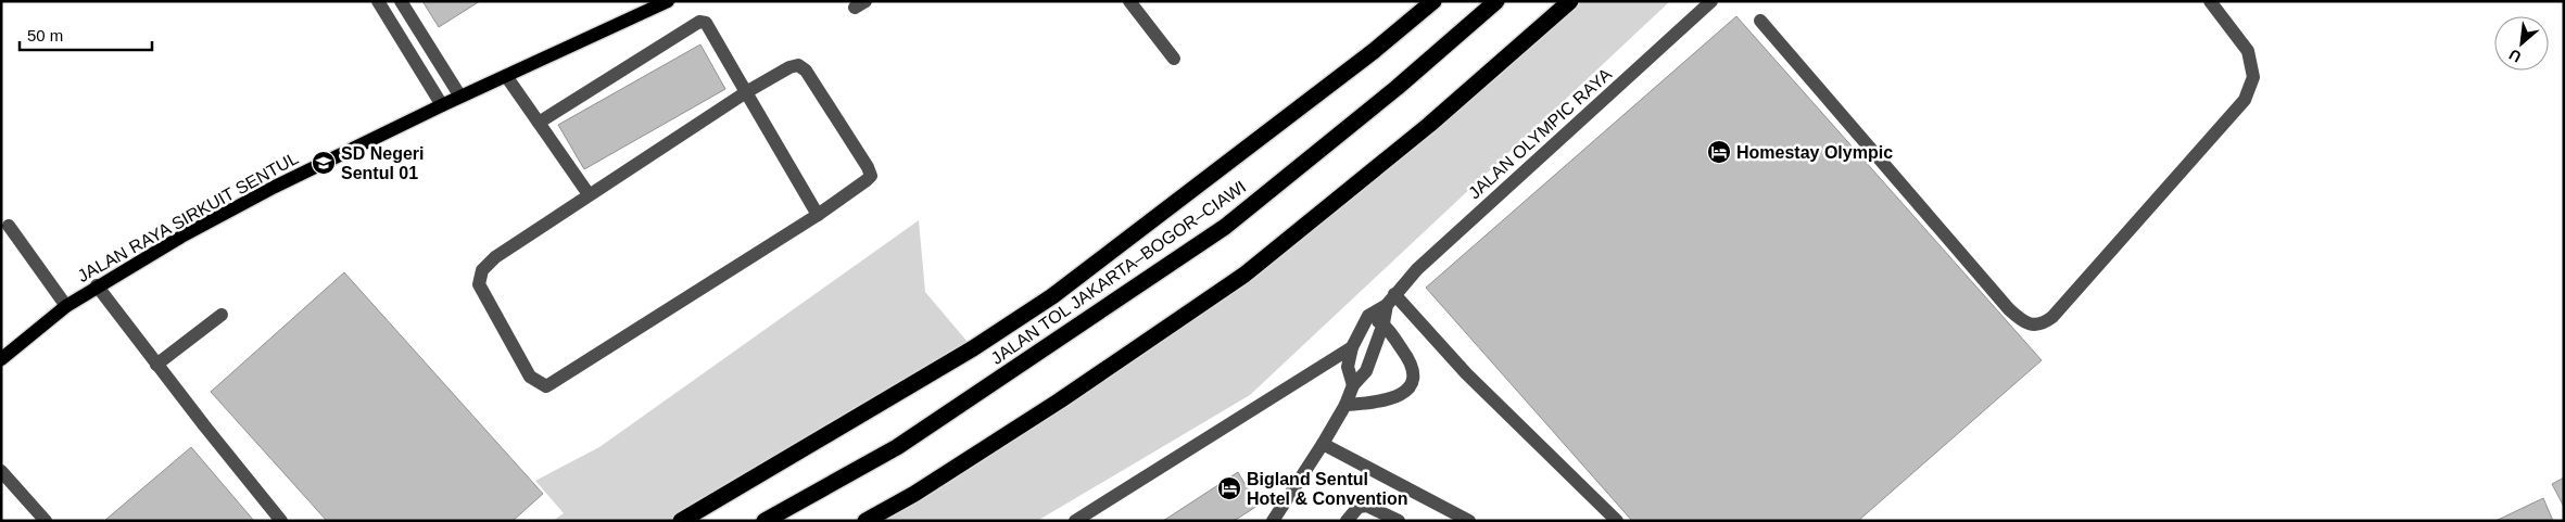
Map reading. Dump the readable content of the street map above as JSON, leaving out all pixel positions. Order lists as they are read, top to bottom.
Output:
{
  "streets": {
    "highway": ["JALAN TOL JAKARTA–BOGOR–CIAWI"],
    "main road": ["JALAN RAYA SIRKUIT SENTUL"],
    "street": ["JALAN OLYMPIC RAYA"]
  },
  "places": {
    "hotel": ["Homestay Olympic", "Bigland Sentul Hotel & Convention"],
    "school or university": ["SD Negeri Sentul 01"]
  },
  "scale_bar": "50 m",
  "north": "bottom left"
}
